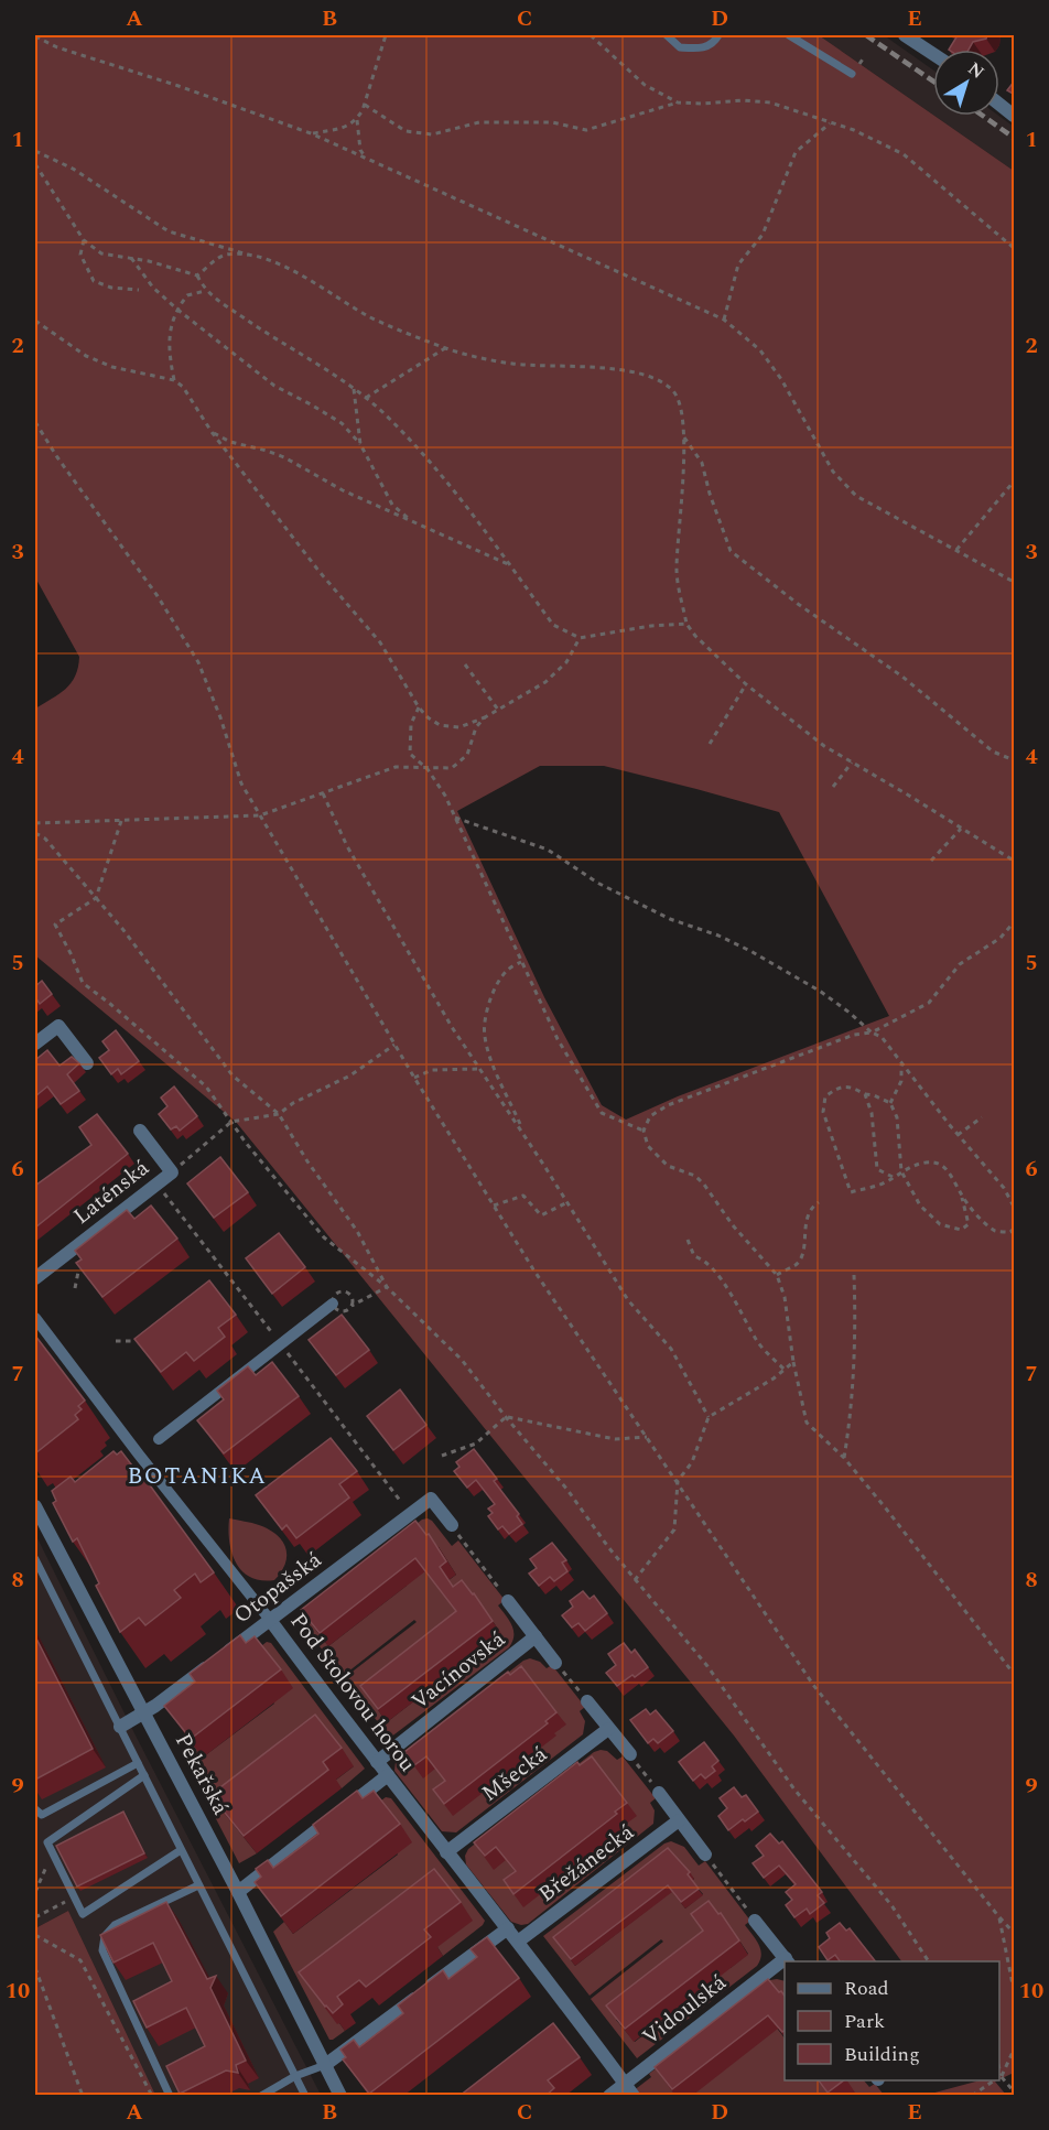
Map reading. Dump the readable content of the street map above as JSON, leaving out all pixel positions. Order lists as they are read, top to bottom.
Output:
{
  "streets": {
    "street": [
      "Laténská",
      "Otopašská",
      "Vacínovská",
      "Pod Stolovou horou",
      "Pekařská",
      "Mšecká",
      "Břežánecká",
      "Vidoulská"
    ]
  },
  "crossings": [
    ["Otopašská", "Pod Stolovou horou"],
    ["Otopašská", "Pekařská"],
    ["Vacínovská", "Pod Stolovou horou"],
    ["Pod Stolovou horou", "Mšecká"],
    ["Pod Stolovou horou", "Břežánecká"],
    ["Pod Stolovou horou", "Vidoulská"]
  ],
  "districts": ["BOTANIKA"],
  "legend": ["Road", "Park", "Building"],
  "north": "top right",
  "grid": {
    "columns": [
      "A",
      "B",
      "C",
      "D",
      "E"
    ],
    "rows": [
      "1",
      "2",
      "3",
      "4",
      "5",
      "6",
      "7",
      "8",
      "9",
      "10"
    ]
  }
}
